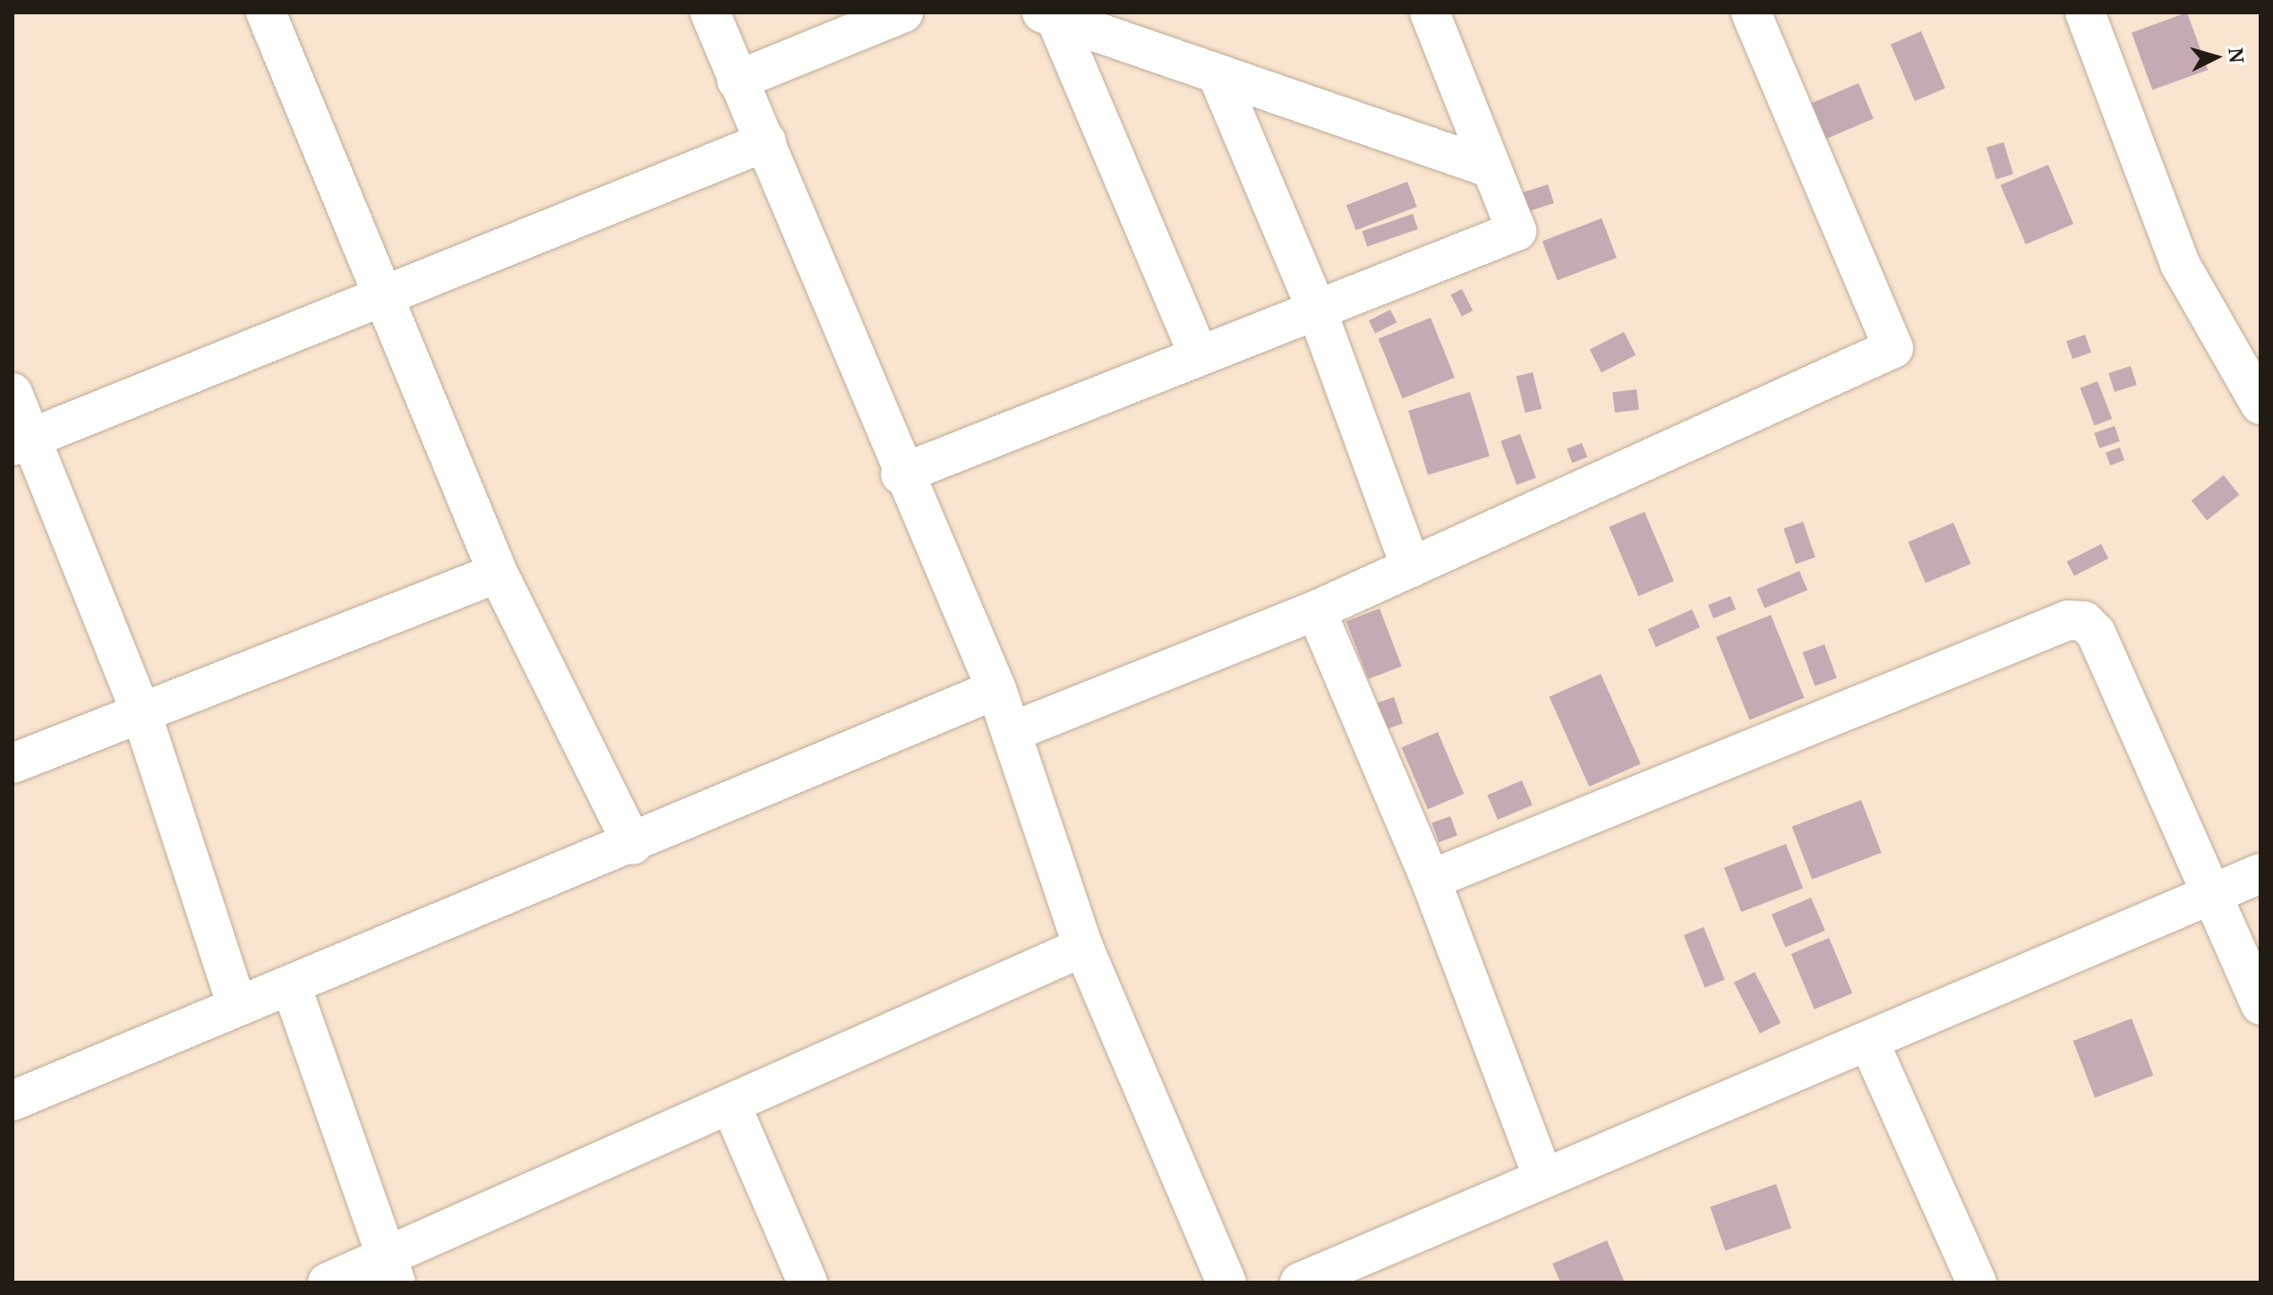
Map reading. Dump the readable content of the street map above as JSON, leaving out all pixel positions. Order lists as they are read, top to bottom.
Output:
{
  "north": "right"
}
